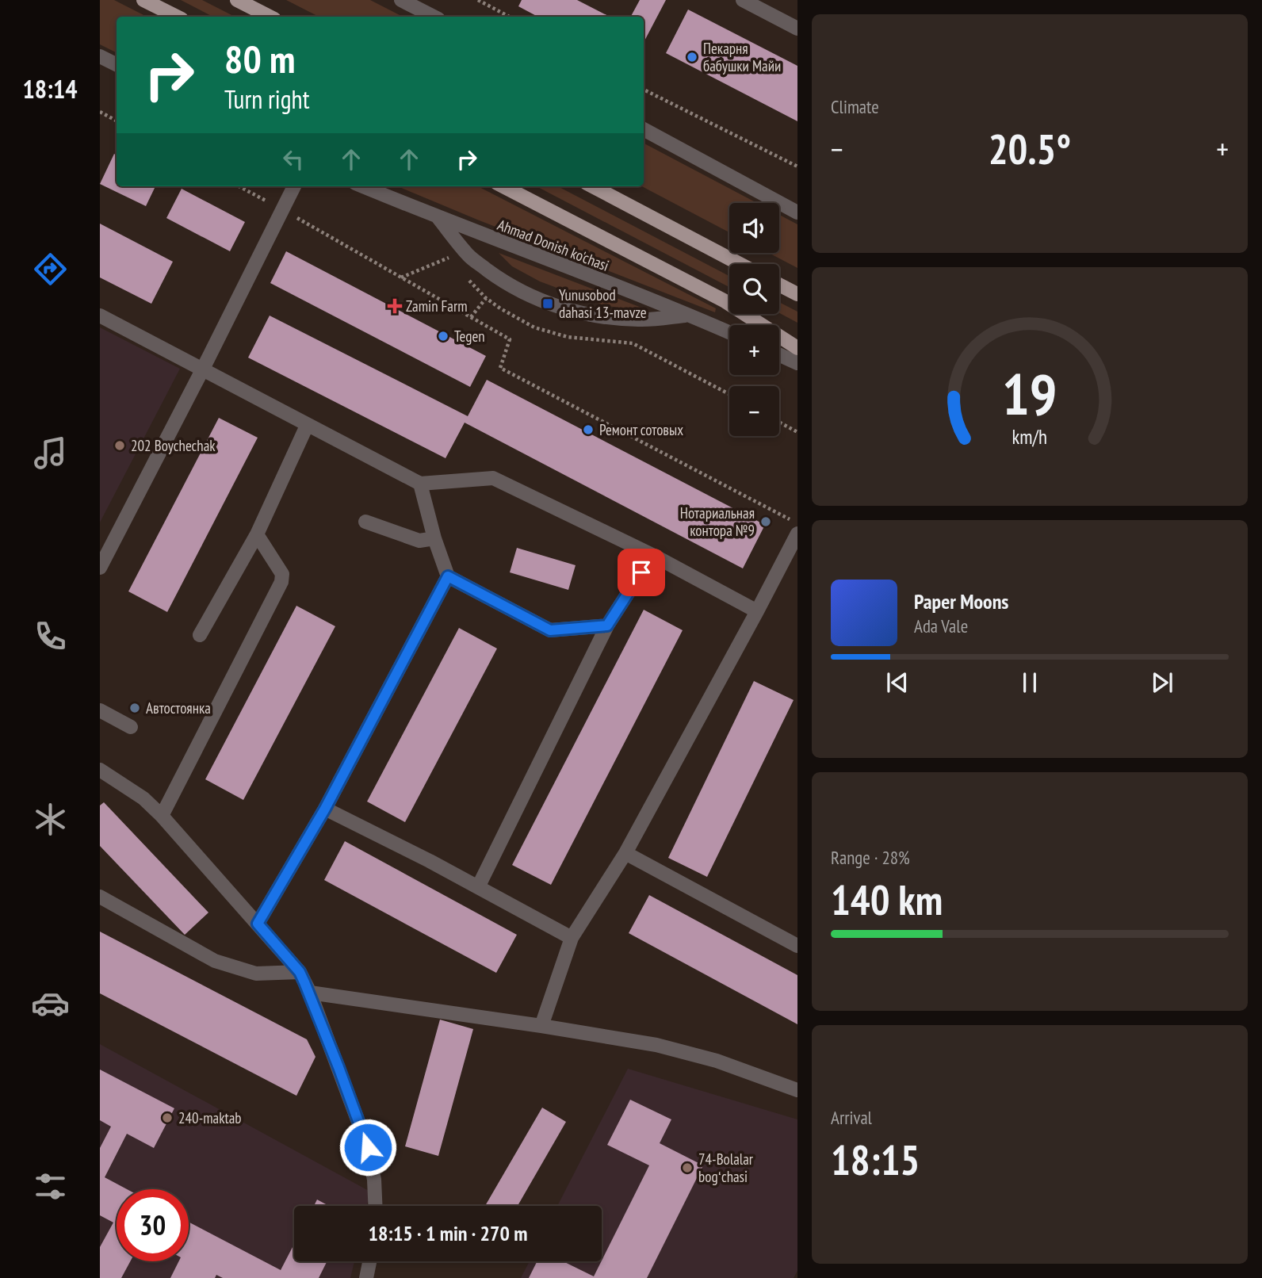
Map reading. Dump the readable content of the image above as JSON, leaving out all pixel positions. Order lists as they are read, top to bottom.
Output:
{
  "streets": {
    "main road": ["Ahmad Donish ko'chasi"]
  },
  "places": {
    "other": [
      "Пекарня бабушки Майи",
      "Tegen",
      "Ремонт сотовых",
      "202 Boychechak",
      "Нотариальная контора №9",
      "Автостоянка",
      "240-maktab",
      "74-Bolalar bogʻchasi"
    ],
    "transit": ["Yunusobod dahasi 13-mavze"],
    "health": ["Zamin Farm"]
  },
  "page": {
    "tabs": "18:14",
    "tile": [
      "Climate",
      ["Range · 28%", "140 km"],
      ["Arrival", "18:15"]
    ],
    "turn": ["80 m", "Turn right"],
    "heat": ["−", "20.5°", "+"],
    "map_buttons": ["+", "−"],
    "song": ["Paper Moons", "Ada Vale"],
    "limit": "30",
    "trip": "18:15 · 1 min · 270 m",
    "gauge": ["19", "km/h"]
  }
}
